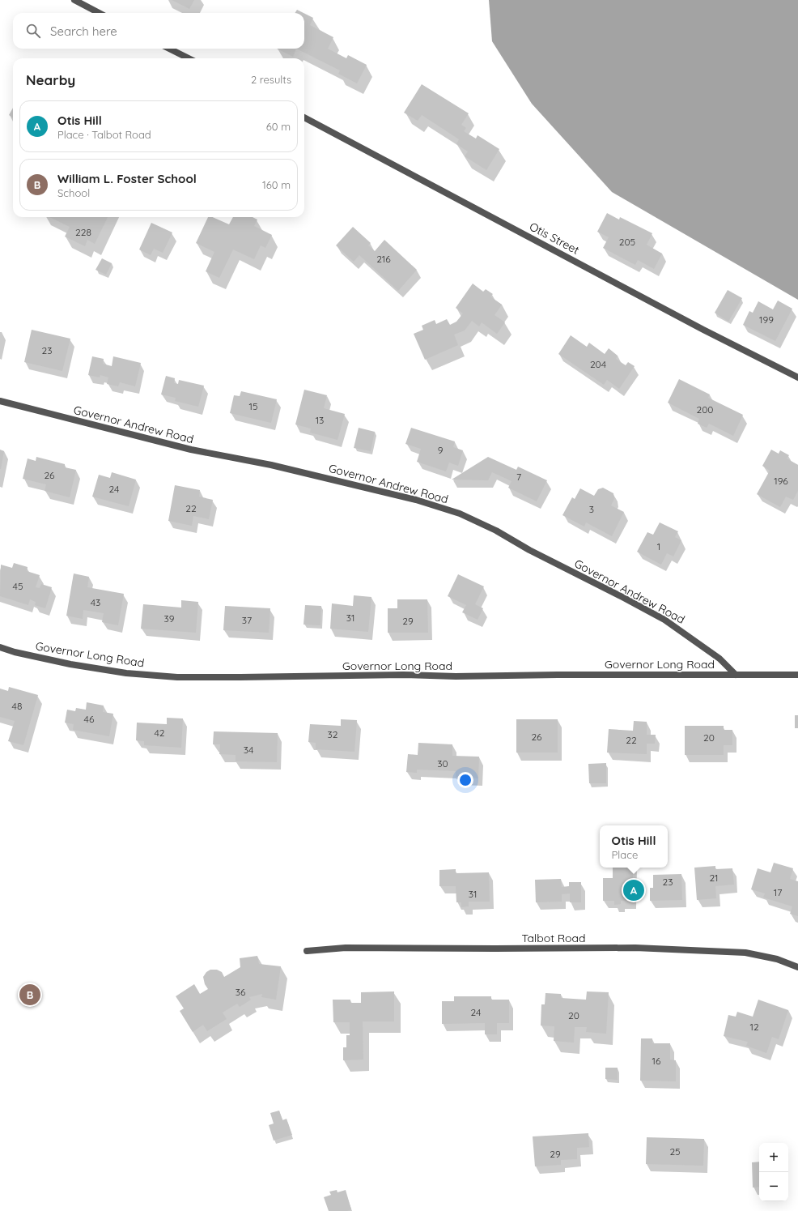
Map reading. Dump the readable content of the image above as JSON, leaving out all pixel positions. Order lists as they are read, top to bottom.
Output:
{
  "streets": {
    "street": [
      "Otis Street",
      "Governor Andrew Road",
      "Governor Long Road",
      "Talbot Road"
    ]
  },
  "crossings": [
    ["Governor Andrew Road", "Governor Long Road"]
  ],
  "house_numbers": [
    "228",
    "205",
    "216",
    "199",
    "23",
    "204",
    "15",
    "200",
    "13",
    "9",
    "26",
    "7",
    "196",
    "24",
    "22",
    "3",
    "1",
    "45",
    "43",
    "31",
    "39",
    "37",
    "29",
    "48",
    "46",
    "42",
    "32",
    "26",
    "20",
    "22",
    "34",
    "30",
    "21",
    "23",
    "17",
    "31",
    "36",
    "24",
    "20",
    "12",
    "16",
    "25",
    "29"
  ],
  "page": {
    "search": "Search here",
    "heading": ["Nearby", "2 results"],
    "list": [
      {
        "mark": "A",
        "name": "Otis Hill",
        "note": "Place · Talbot Road",
        "value": "60 m"
      },
      {
        "mark": "B",
        "name": "William L. Foster School",
        "note": "School",
        "value": "160 m"
      }
    ],
    "popup": ["Otis Hill", "Place"],
    "pins": ["A", "B"],
    "map_buttons": ["+", "−"]
  }
}
